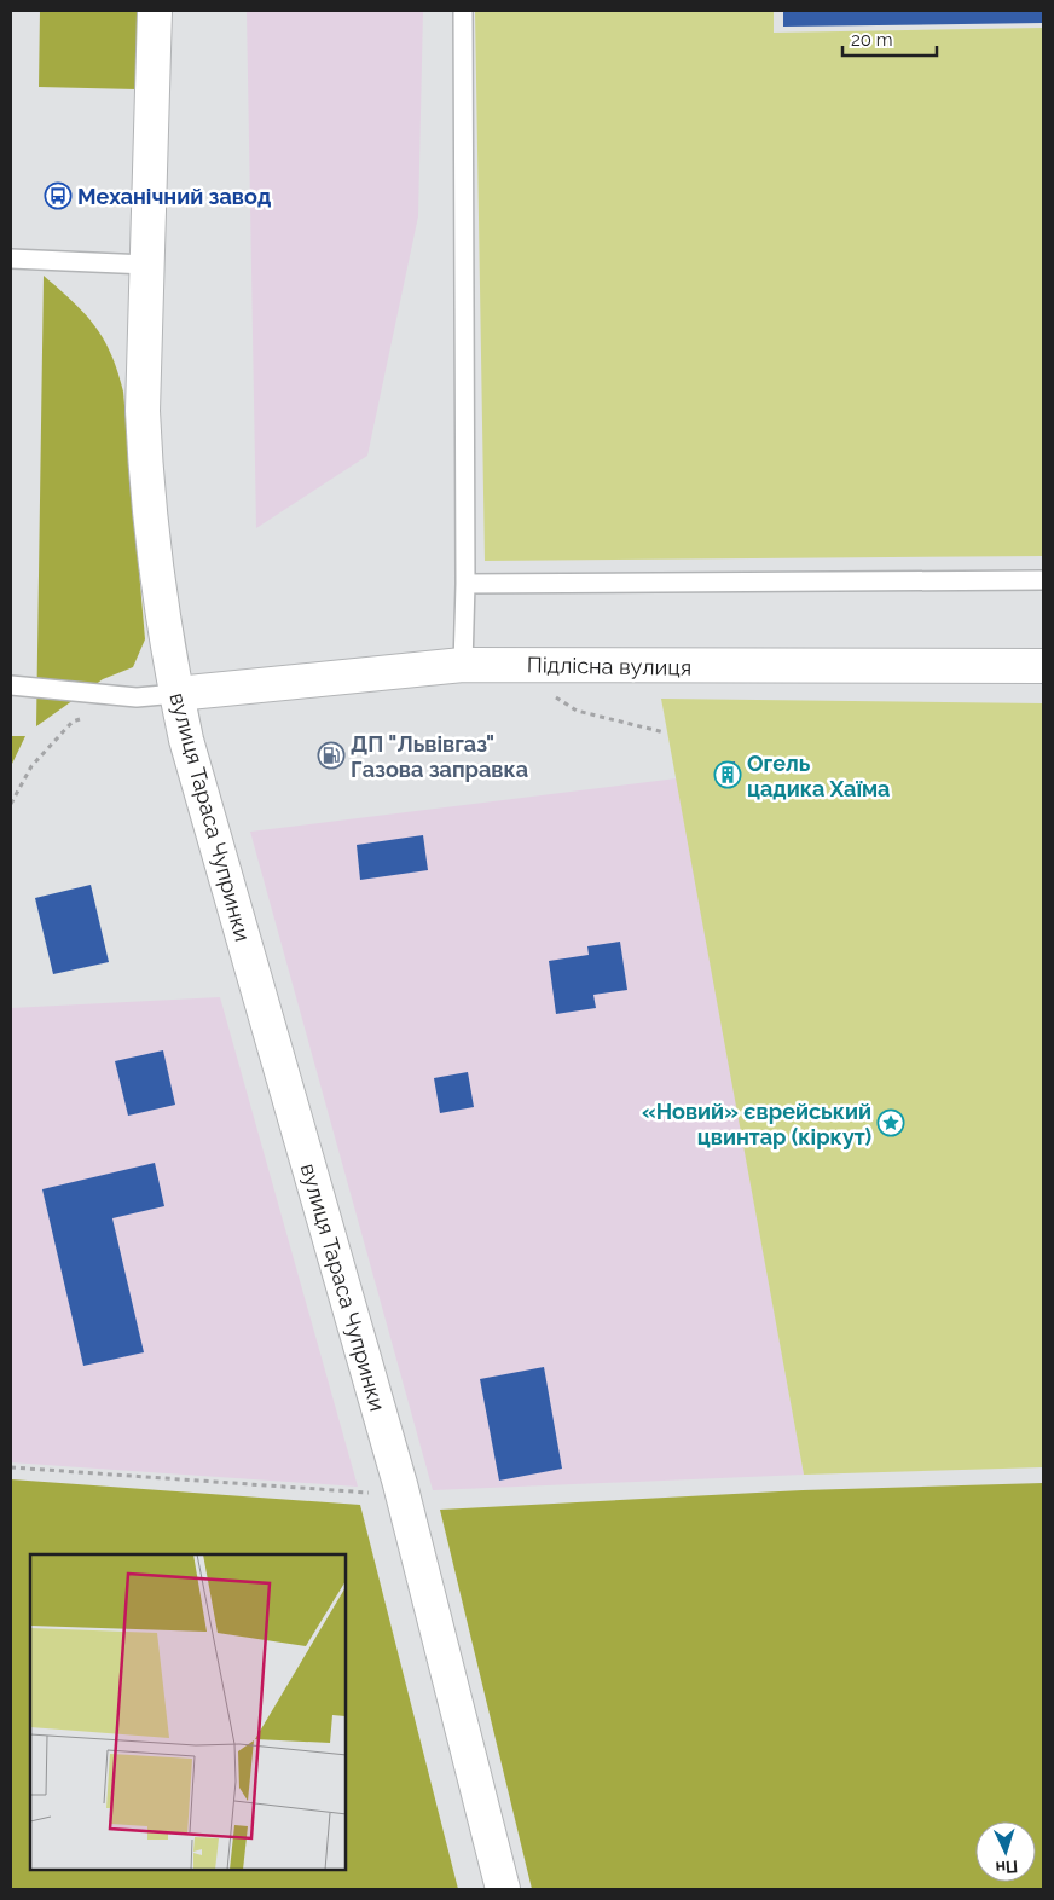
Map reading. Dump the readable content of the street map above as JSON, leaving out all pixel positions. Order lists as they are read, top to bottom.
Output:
{
  "streets": {
    "street": ["Підлісна вулиця", "вулиця Тараса Чупринки"]
  },
  "crossings": [
    ["Підлісна вулиця", "вулиця Тараса Чупринки"]
  ],
  "places": {
    "bus stop": ["Механічний завод"],
    "fuel station": ["ДП \"Львівгаз\" Газова заправка"],
    "building": ["Огель цадика Хаїма"],
    "place": ["«Новий» єврейський цвинтар (кіркут)"]
  },
  "scale_bar": "20 m",
  "north": "bottom"
}
